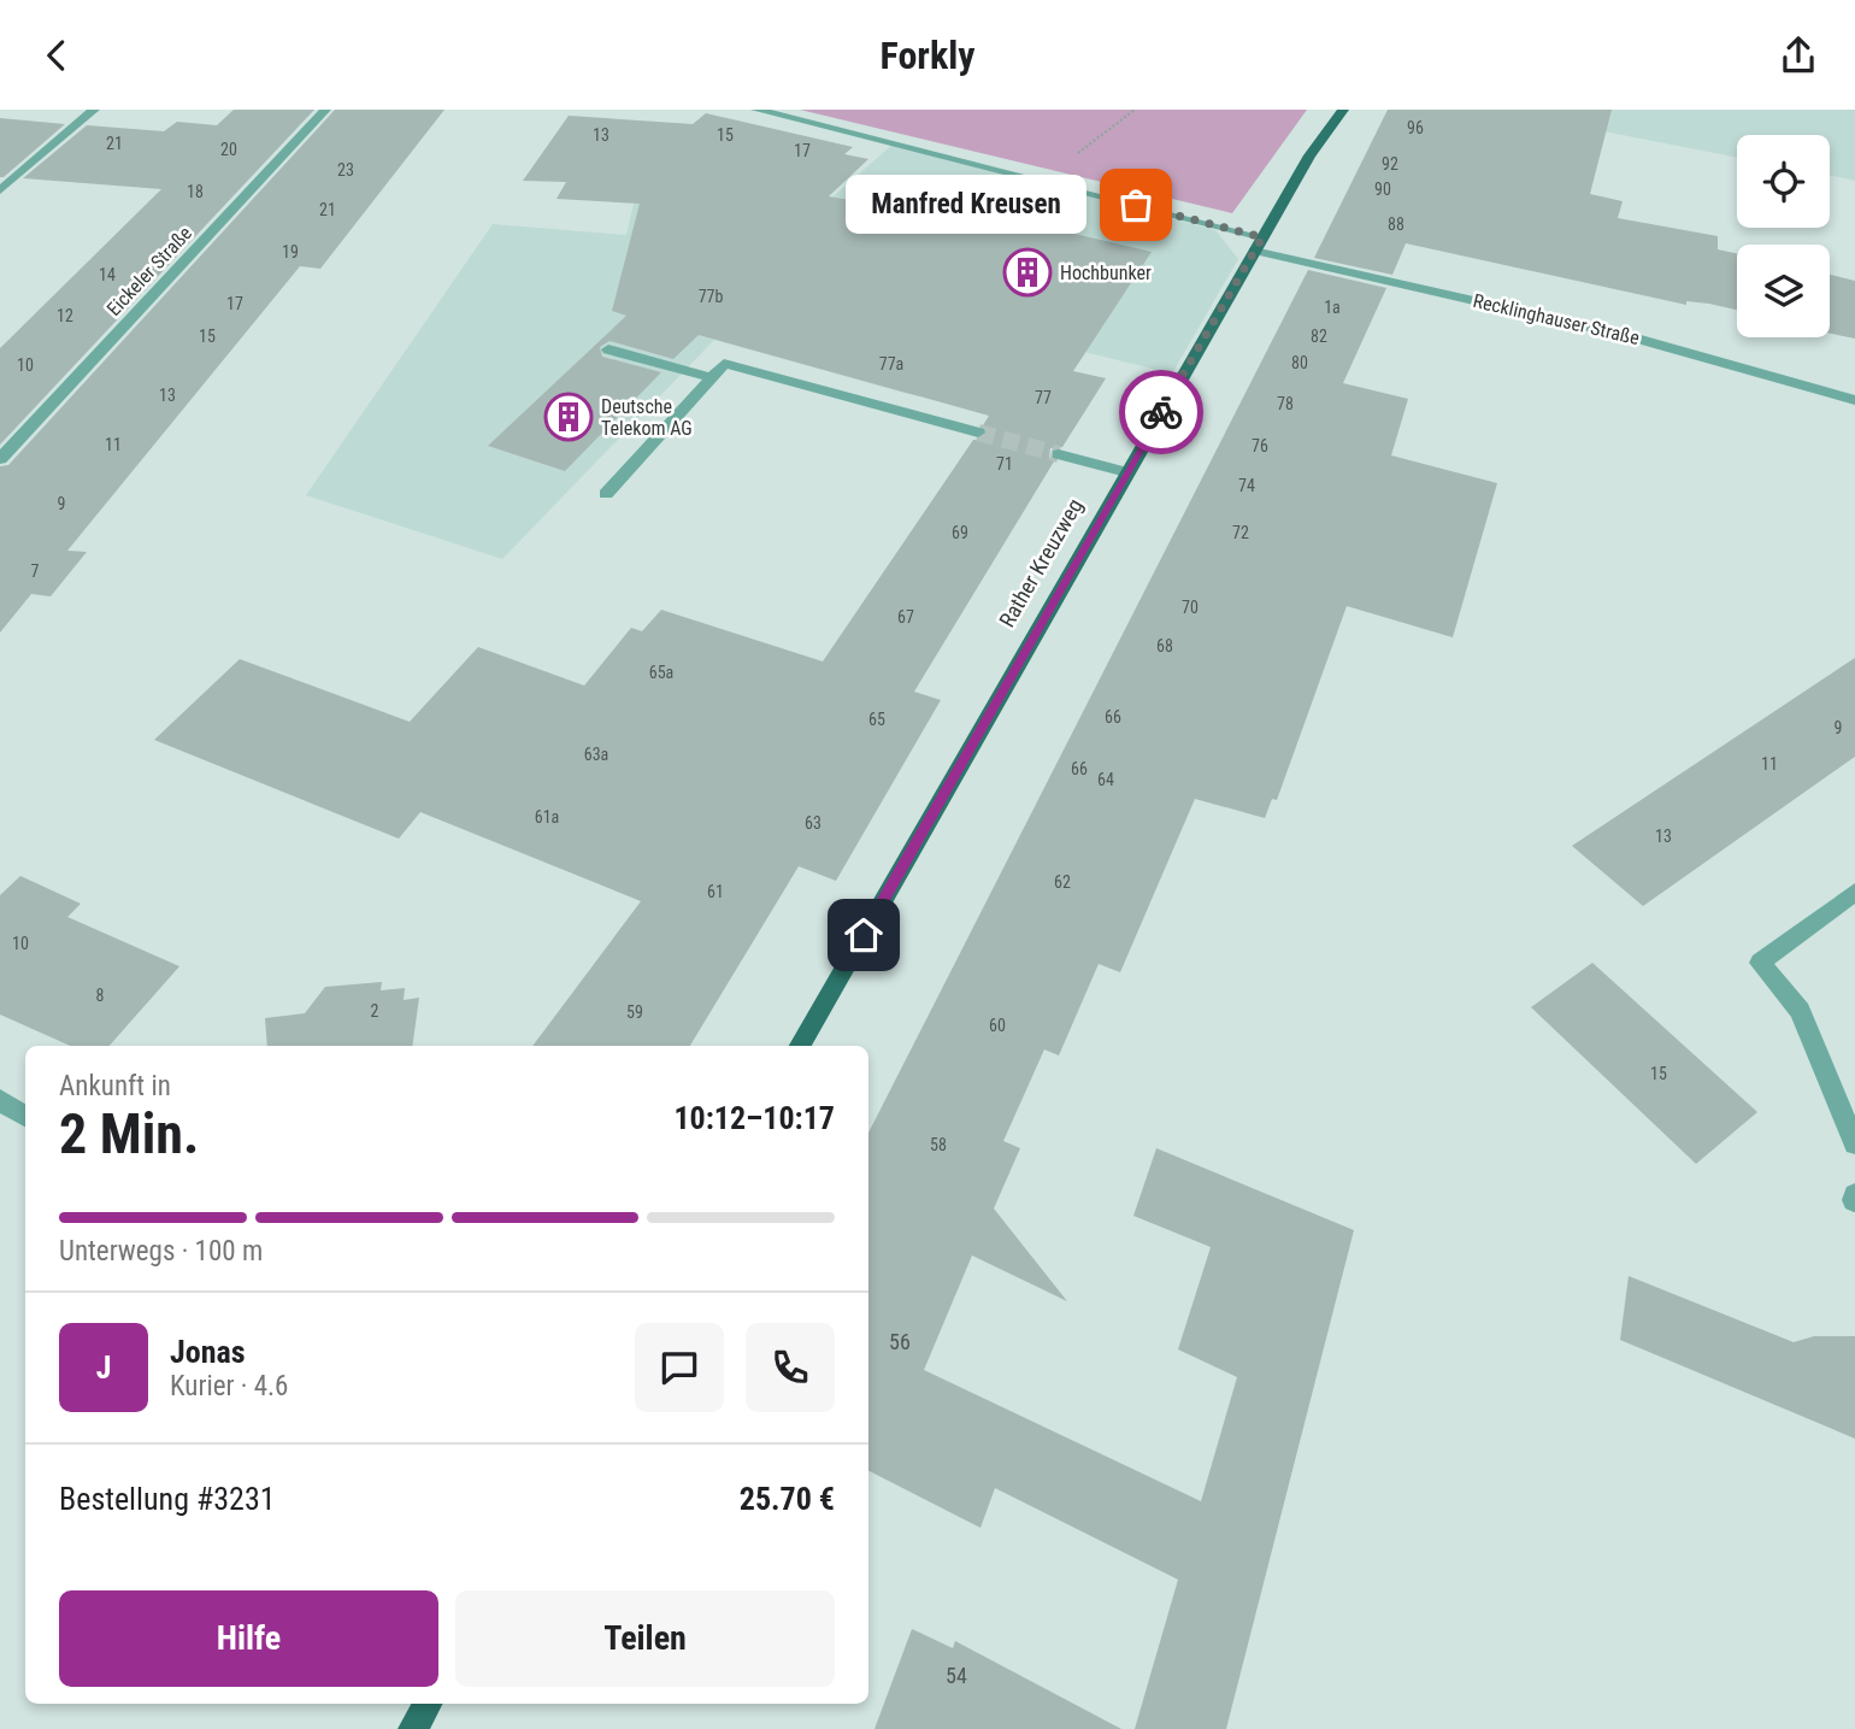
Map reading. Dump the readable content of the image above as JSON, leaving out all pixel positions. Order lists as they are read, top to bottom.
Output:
{
  "streets": {
    "main road": ["Rather Kreuzweg"],
    "street": ["Eickeler Straße", "Recklinghauser Straße"]
  },
  "crossings": [
    ["Recklinghauser Straße", "Rather Kreuzweg"]
  ],
  "places": {
    "other": ["Manfred Kreusen"],
    "building": ["Hochbunker", "Deutsche Telekom AG"]
  },
  "house_numbers": [
    "96",
    "13",
    "15",
    "21",
    "20",
    "17",
    "92",
    "23",
    "90",
    "18",
    "21",
    "88",
    "19",
    "14",
    "77b",
    "17",
    "1a",
    "12",
    "15",
    "82",
    "80",
    "77a",
    "10",
    "13",
    "77",
    "78",
    "11",
    "76",
    "71",
    "74",
    "9",
    "69",
    "72",
    "7",
    "70",
    "67",
    "68",
    "65a",
    "66",
    "65",
    "9",
    "63a",
    "11",
    "66",
    "64",
    "61a",
    "63",
    "13",
    "62",
    "61",
    "10",
    "8",
    "2",
    "59",
    "60",
    "15",
    "58",
    "56",
    "54"
  ],
  "page": {
    "header": "Forkly",
    "bubble": "Manfred Kreusen",
    "heading": ["2 Min.", "Ankunft in", "10:12–10:17"],
    "panel": [
      "Jonas",
      "Kurier · 4.6",
      "Bestellung #3231",
      "25.70 €"
    ],
    "bar": "Unterwegs · 100 m",
    "round": "J",
    "buttons": ["Hilfe", "Teilen"]
  }
}
